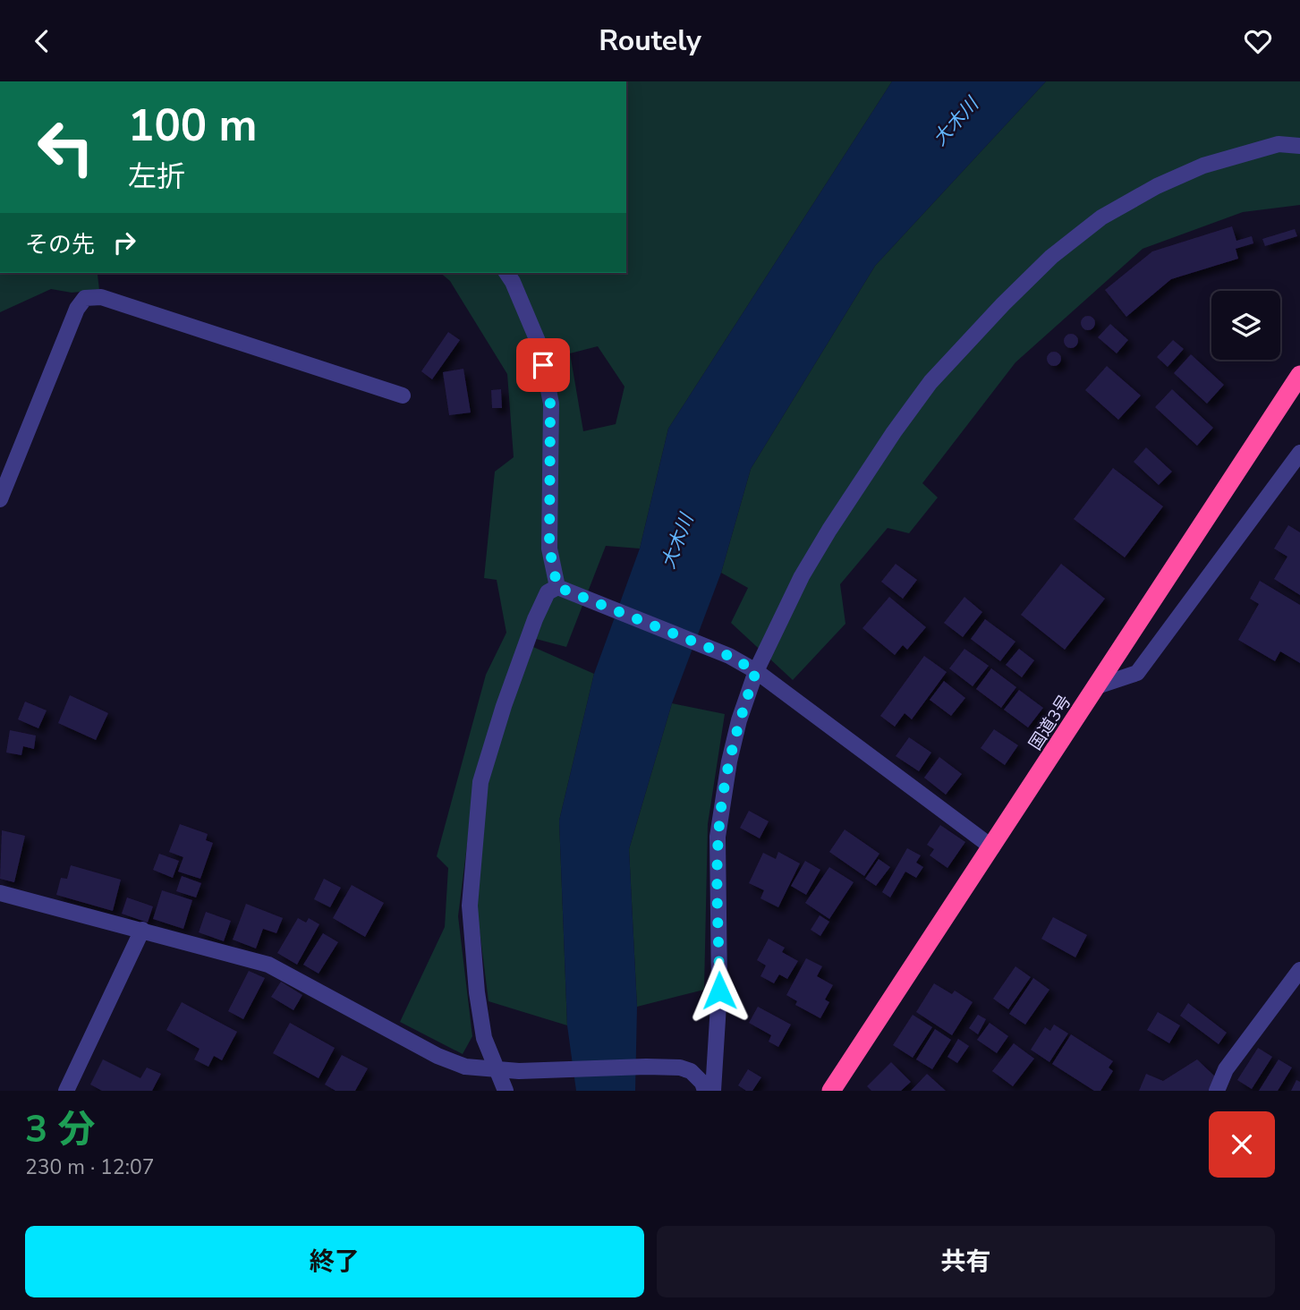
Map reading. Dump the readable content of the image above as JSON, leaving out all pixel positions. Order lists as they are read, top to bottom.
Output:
{
  "streets": {
    "highway": ["国道3号"]
  },
  "water": ["大木川"],
  "page": {
    "header": "Routely",
    "turn": ["100 m", "左折"],
    "then": "その先",
    "heading": ["3 分", "230 m · 12:07"],
    "buttons": ["終了", "共有"]
  }
}
